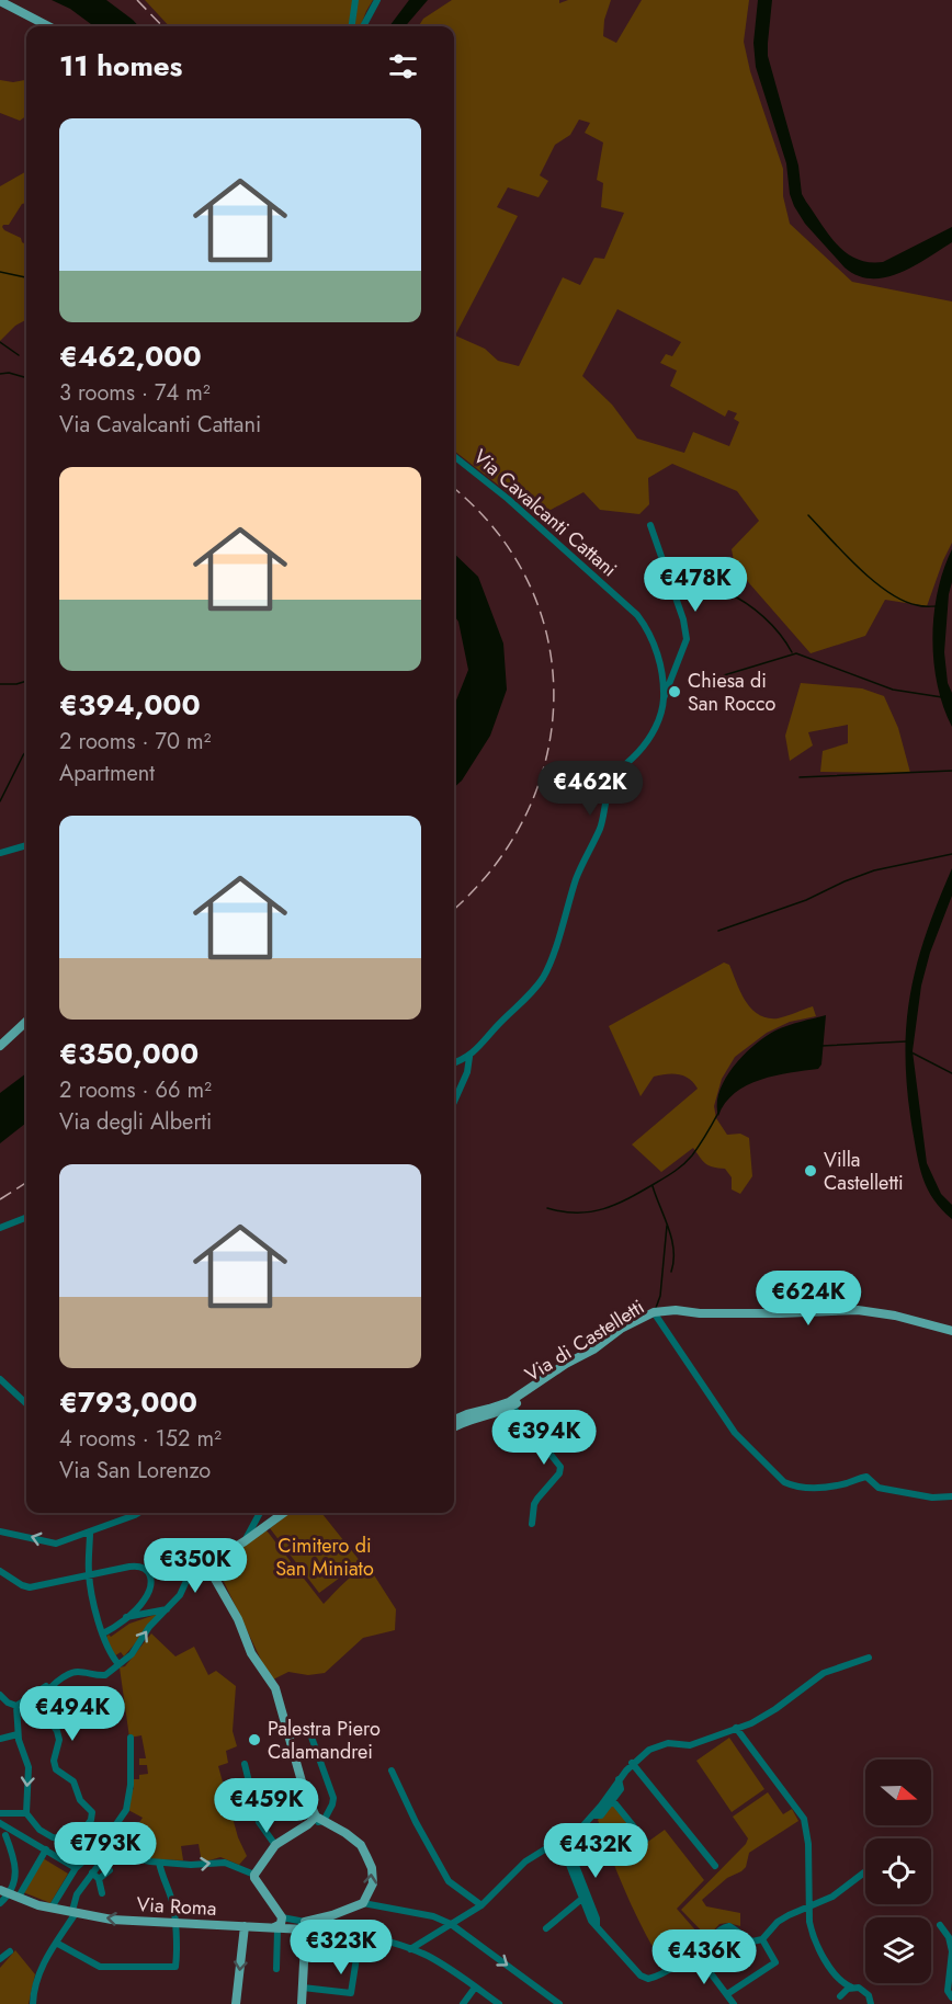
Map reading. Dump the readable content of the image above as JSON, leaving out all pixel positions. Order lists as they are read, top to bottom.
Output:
{
  "streets": {
    "main road": ["Via di Castelletti", "Via Roma"],
    "street": ["Via Cavalcanti Cattani"]
  },
  "parks": ["Cimitero di San Miniato"],
  "places": ["Chiesa di San Rocco", "Villa Castelletti", "Palestra Piero Calamandrei"],
  "north": "right",
  "page": {
    "heading": "11 homes",
    "list": [
      {
        "name": "€462,000",
        "note": "3 rooms · 74 m² · Via Cavalcanti Cattani"
      },
      {
        "name": "€394,000",
        "note": "2 rooms · 70 m² · Apartment"
      },
      {
        "name": "€350,000",
        "note": "2 rooms · 66 m² · Via degli Alberti"
      },
      {
        "name": "€793,000",
        "note": "4 rooms · 152 m² · Via San Lorenzo"
      }
    ],
    "price": [
      "€478K",
      "€462K",
      "€624K",
      "€394K",
      "€350K",
      "€494K",
      "€459K",
      "€793K",
      "€432K",
      "€323K",
      "€436K"
    ]
  }
}
